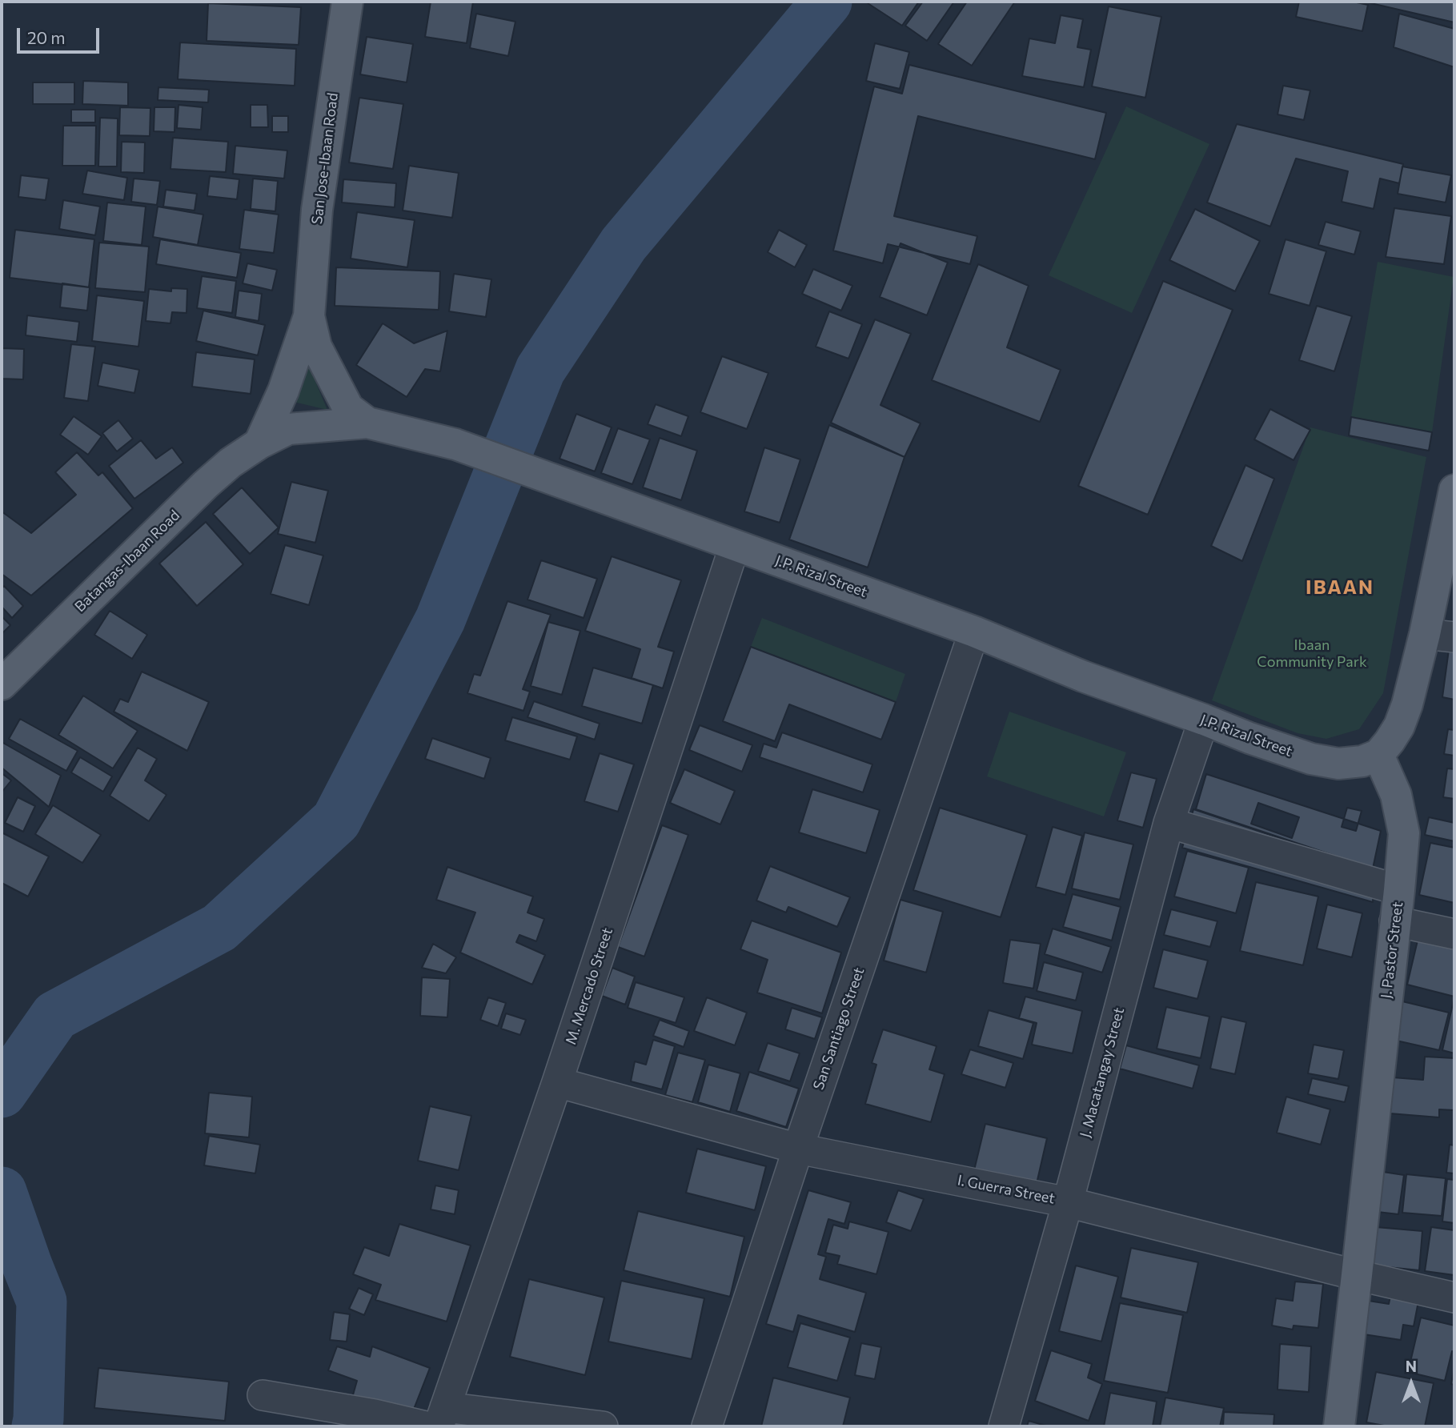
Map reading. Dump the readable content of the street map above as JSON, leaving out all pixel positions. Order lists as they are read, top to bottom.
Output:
{
  "streets": {
    "main road": [
      "San Jose-Ibaan Road",
      "Batangas-Ibaan Road",
      "J.P. Rizal Street",
      "J. Pastor Street"
    ],
    "street": [
      "M. Mercado Street",
      "San Santiago Street",
      "J. Macatangay Street",
      "I. Guerra Street"
    ]
  },
  "crossings": [
    ["San Jose-Ibaan Road", "Batangas-Ibaan Road"],
    ["San Jose-Ibaan Road", "J.P. Rizal Street"],
    ["Batangas-Ibaan Road", "J.P. Rizal Street"],
    ["J.P. Rizal Street", "J. Pastor Street"],
    ["J.P. Rizal Street", "M. Mercado Street"],
    ["J.P. Rizal Street", "San Santiago Street"],
    ["J.P. Rizal Street", "J. Macatangay Street"],
    ["J. Pastor Street", "I. Guerra Street"],
    ["M. Mercado Street", "I. Guerra Street"],
    ["San Santiago Street", "I. Guerra Street"],
    ["J. Macatangay Street", "I. Guerra Street"]
  ],
  "districts": ["IBAAN"],
  "parks": ["Ibaan Community Park"],
  "scale_bar": "20 m",
  "north": "top"
}
